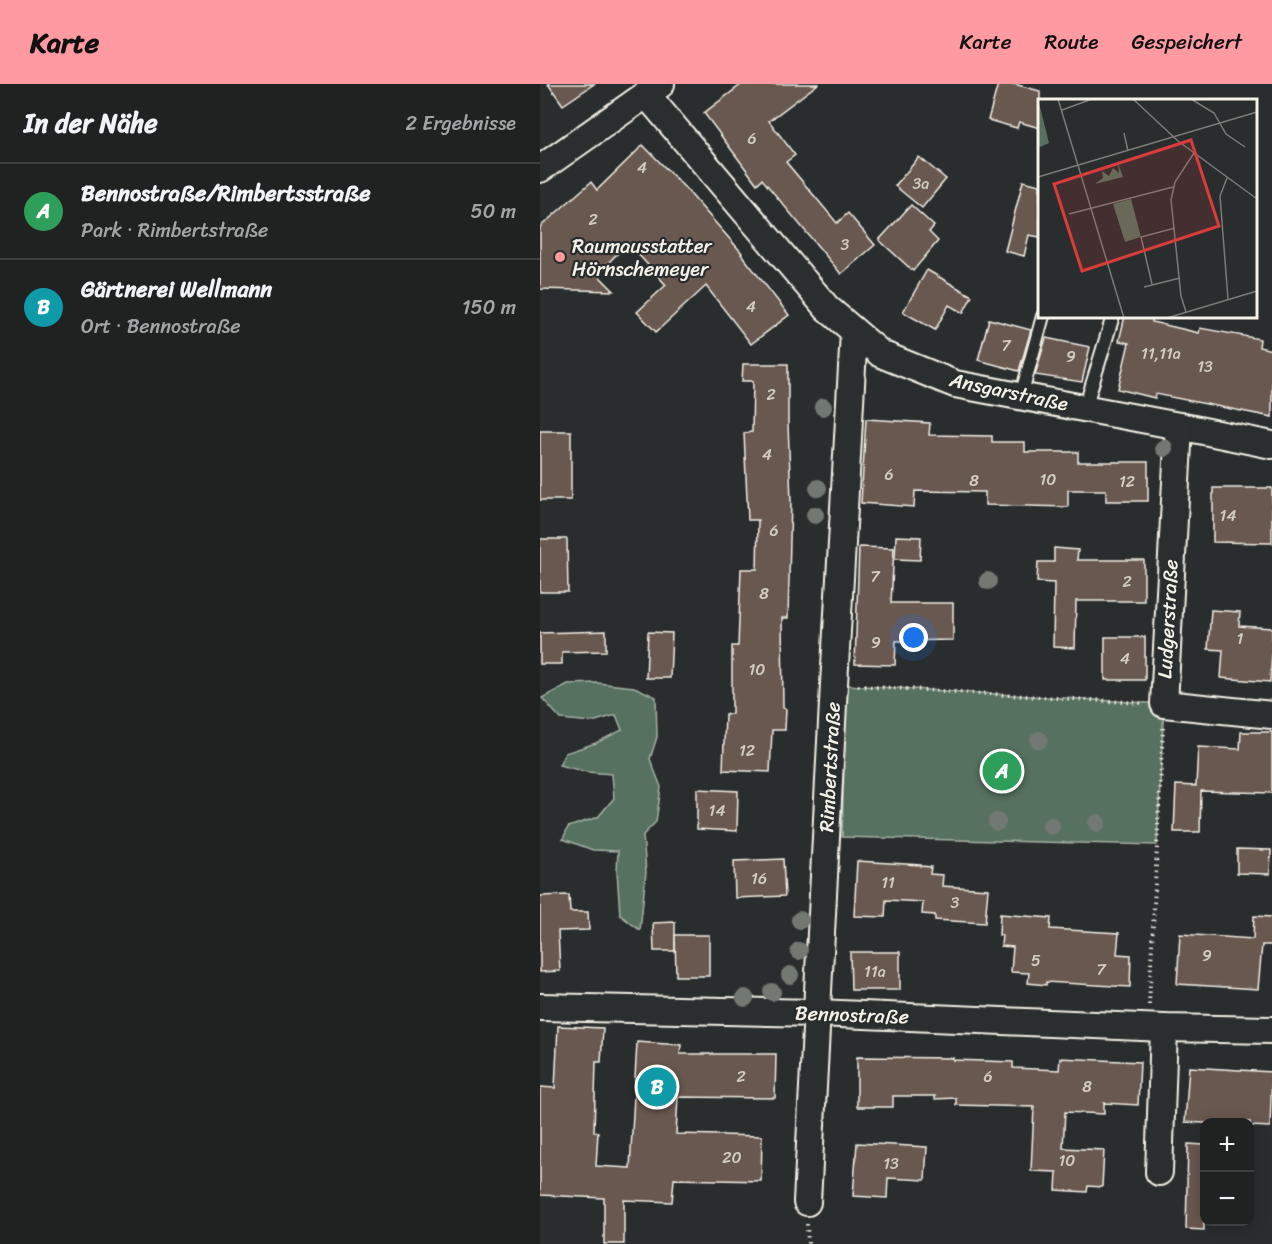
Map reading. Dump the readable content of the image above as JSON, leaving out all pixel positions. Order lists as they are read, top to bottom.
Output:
{
  "streets": {
    "street": [
      "Ansgarstraße",
      "Ludgerstraße",
      "Rimbertstraße",
      "Bennostraße"
    ]
  },
  "crossings": [
    ["Ansgarstraße", "Ludgerstraße"],
    ["Ansgarstraße", "Rimbertstraße"],
    ["Rimbertstraße", "Bennostraße"]
  ],
  "places": ["Raumausstatter Hörnschemeyer"],
  "house_numbers": [
    "6",
    "4",
    "3a",
    "2",
    "3",
    "4",
    "7",
    "11,11a",
    "9",
    "13",
    "2",
    "4",
    "6",
    "10",
    "8",
    "12",
    "14",
    "6",
    "7",
    "2",
    "8",
    "1",
    "9",
    "4",
    "10",
    "12",
    "14",
    "16",
    "11",
    "3",
    "9",
    "5",
    "7",
    "11a",
    "2",
    "6",
    "8",
    "20",
    "10",
    "13"
  ],
  "page": {
    "header": "Karte",
    "nav": ["Karte", "Route", "Gespeichert"],
    "heading": ["In der Nähe", "2 Ergebnisse"],
    "list": [
      {
        "mark": "A",
        "name": "Bennostraße/Rimbertsstraße",
        "note": "Park · Rimbertstraße",
        "value": "50 m"
      },
      {
        "mark": "B",
        "name": "Gärtnerei Wellmann",
        "note": "Ort · Bennostraße",
        "value": "150 m"
      }
    ],
    "pins": ["A", "B"],
    "map_buttons": ["+", "−"]
  }
}
